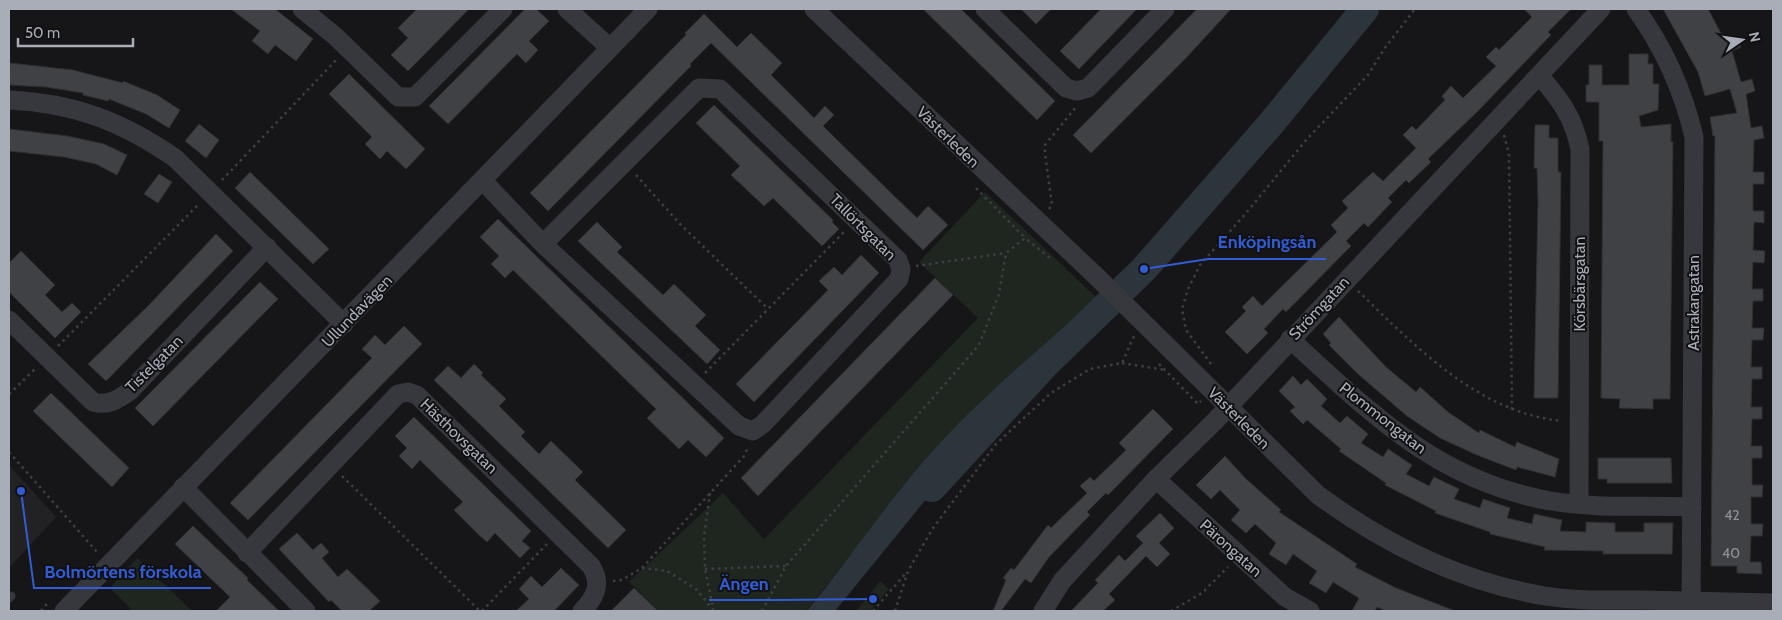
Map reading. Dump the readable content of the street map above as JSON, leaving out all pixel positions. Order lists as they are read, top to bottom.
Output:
{
  "streets": {
    "street": [
      "Västerleden",
      "Tallörtsgatan",
      "Körsbärsgatan",
      "Astrakangatan",
      "Strömgatan",
      "Ullundavägen",
      "Tistelgatan",
      "Plommongatan",
      "Hästhovsgatan",
      "Pärongatan"
    ]
  },
  "crossings": [
    ["Västerleden", "Astrakangatan"],
    ["Västerleden", "Strömgatan"],
    ["Körsbärsgatan", "Strömgatan"],
    ["Körsbärsgatan", "Plommongatan"],
    ["Astrakangatan", "Plommongatan"],
    ["Strömgatan", "Plommongatan"],
    ["Strömgatan", "Pärongatan"]
  ],
  "places": ["Enköpingsån", "Bolmörtens förskola", "Ängen"],
  "house_numbers": ["42", "40"],
  "scale_bar": "50 m",
  "north": "right"
}
